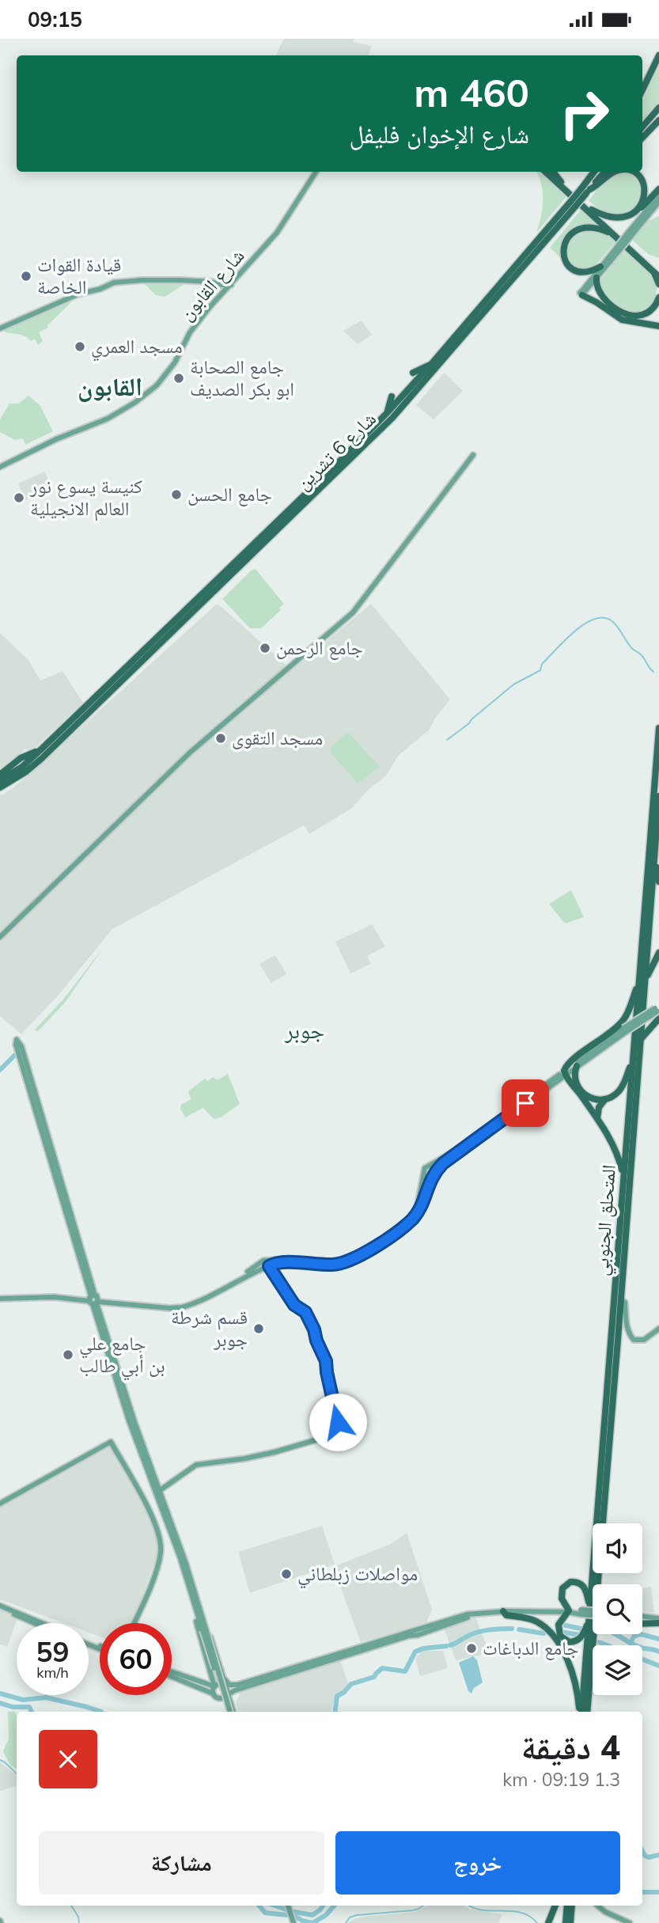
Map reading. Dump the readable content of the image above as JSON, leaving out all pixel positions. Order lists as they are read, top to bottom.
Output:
{
  "streets": {
    "highway": ["شارع 6 تشرين", "المتحلق الجنوبي"],
    "main road": ["شارع القابون"]
  },
  "districts": ["القابون", "جوبر"],
  "places": [
    "قيادة القوات الخاصة",
    "مسجد العمري",
    "جامع الصحابة ابو بكر الصديف",
    "جامع الحسن",
    "كنيسة يسوع نور العالم الانجيلية",
    "جامع الرحمن",
    "مسجد التقوى",
    "قسم شرطة جوبر",
    "جامع علي بن أبي طالب",
    "مواصلات زبلطاني",
    "جامع الدباغات"
  ],
  "page": {
    "status": "09:15",
    "turn": ["460 m", "شارع الإخوان فليفل"],
    "speed": "59 km/h",
    "limit": "60",
    "heading": ["4 دقيقة", "1.3 km · 09:19"],
    "buttons": ["خروج", "مشاركة"]
  }
}
